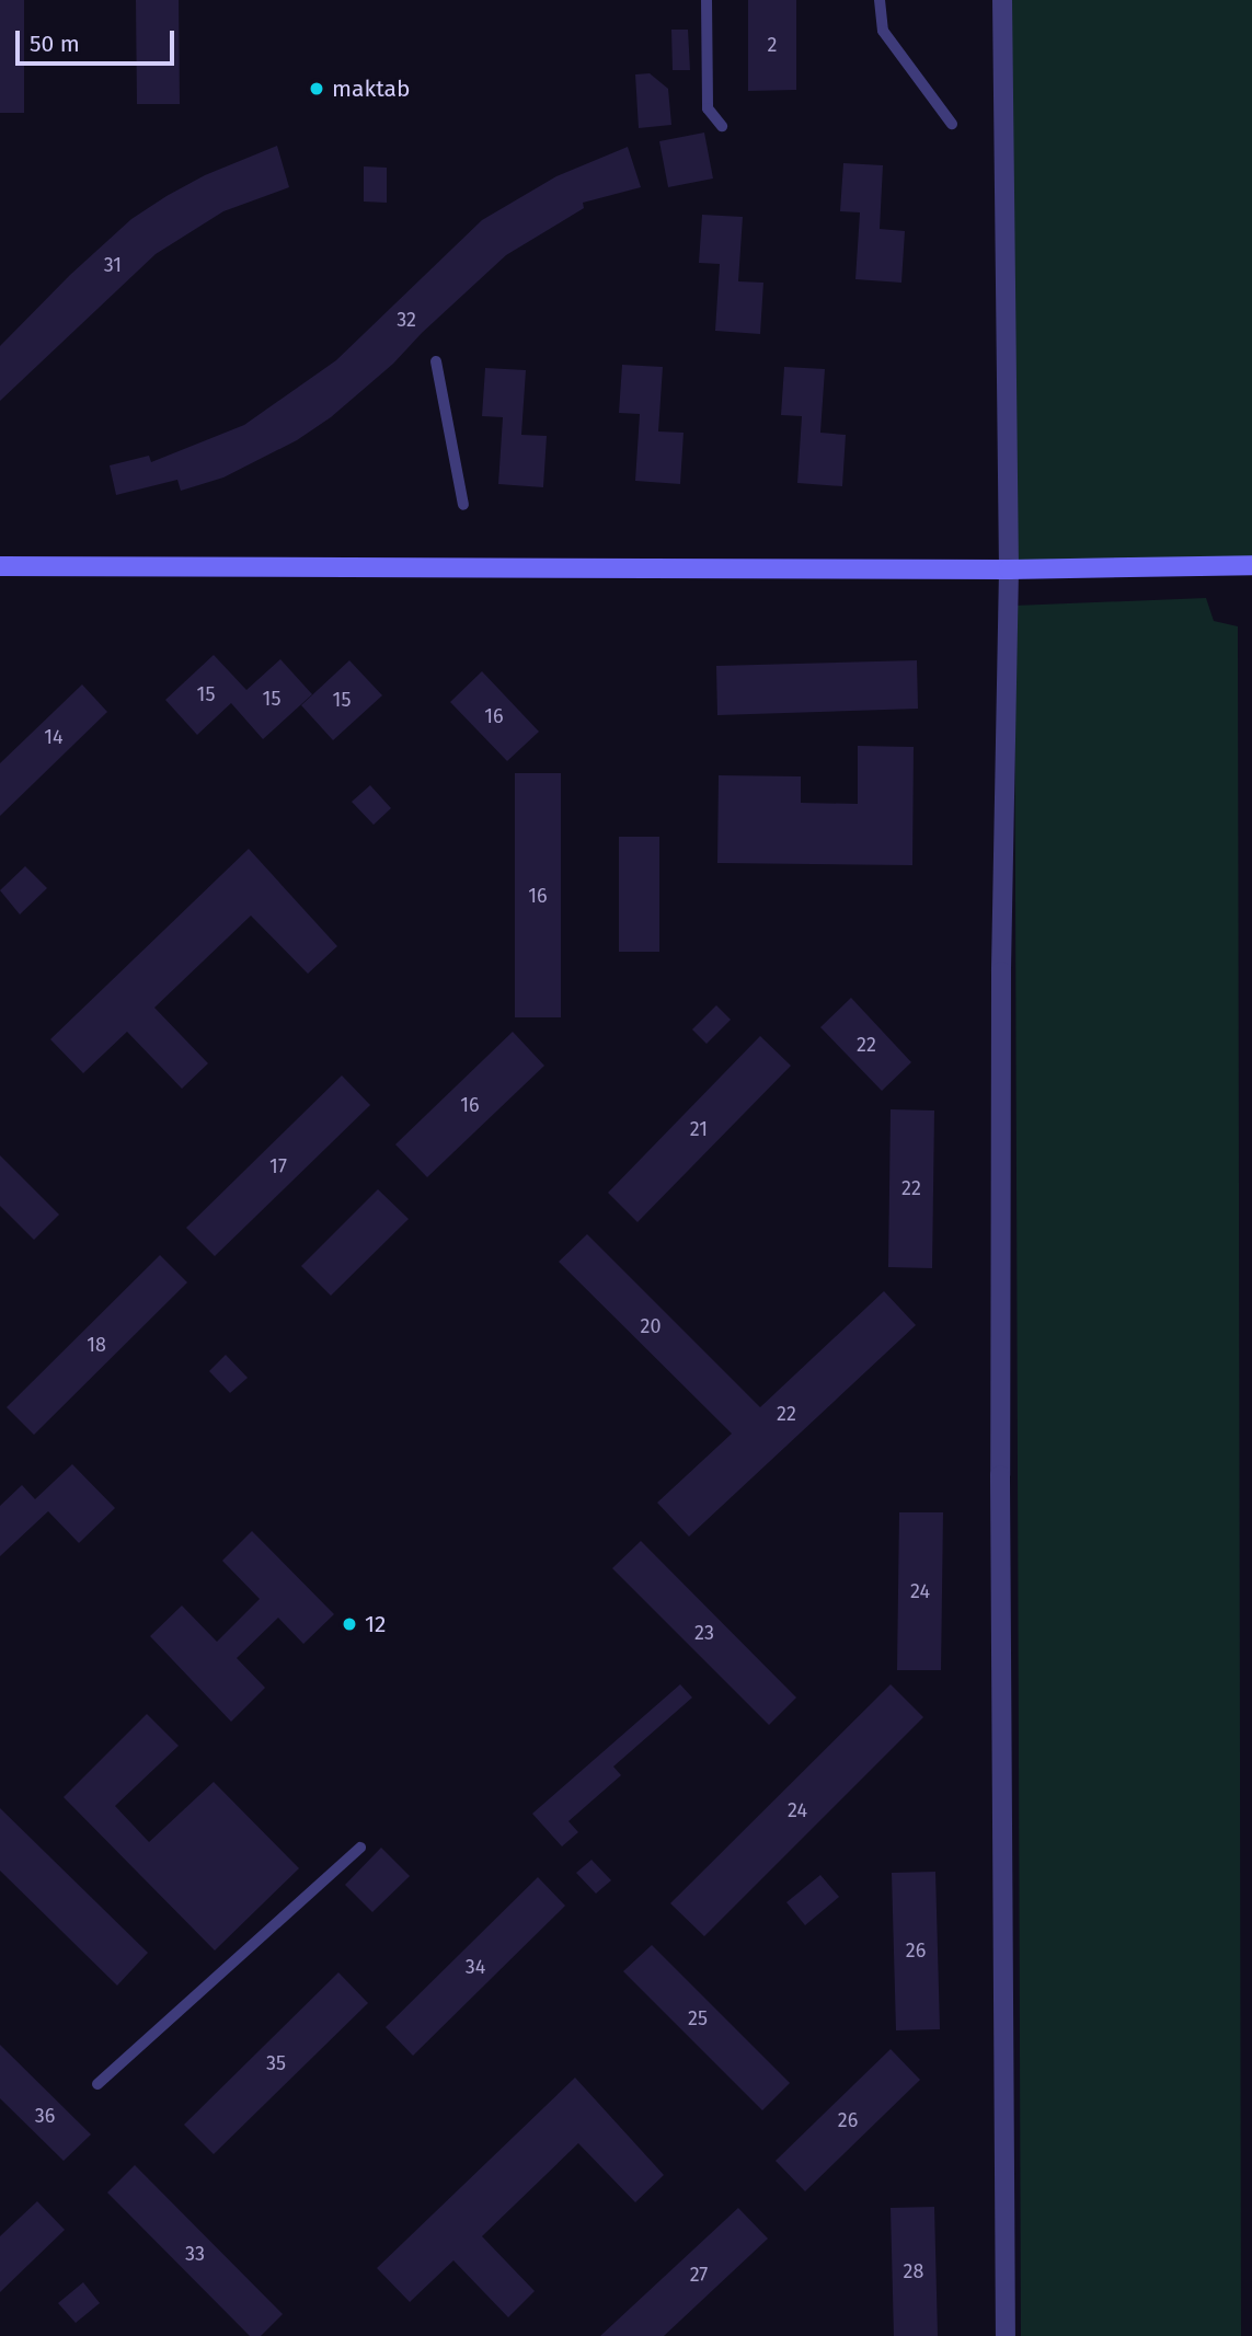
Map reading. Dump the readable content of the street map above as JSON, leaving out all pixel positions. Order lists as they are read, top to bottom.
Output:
{
  "places": ["maktab", "12"],
  "house_numbers": [
    "2",
    "31",
    "32",
    "15",
    "15",
    "15",
    "16",
    "14",
    "16",
    "22",
    "16",
    "21",
    "17",
    "22",
    "20",
    "18",
    "22",
    "24",
    "23",
    "24",
    "26",
    "34",
    "25",
    "35",
    "36",
    "26",
    "33",
    "28",
    "27"
  ],
  "scale_bar": "50 m"
}
